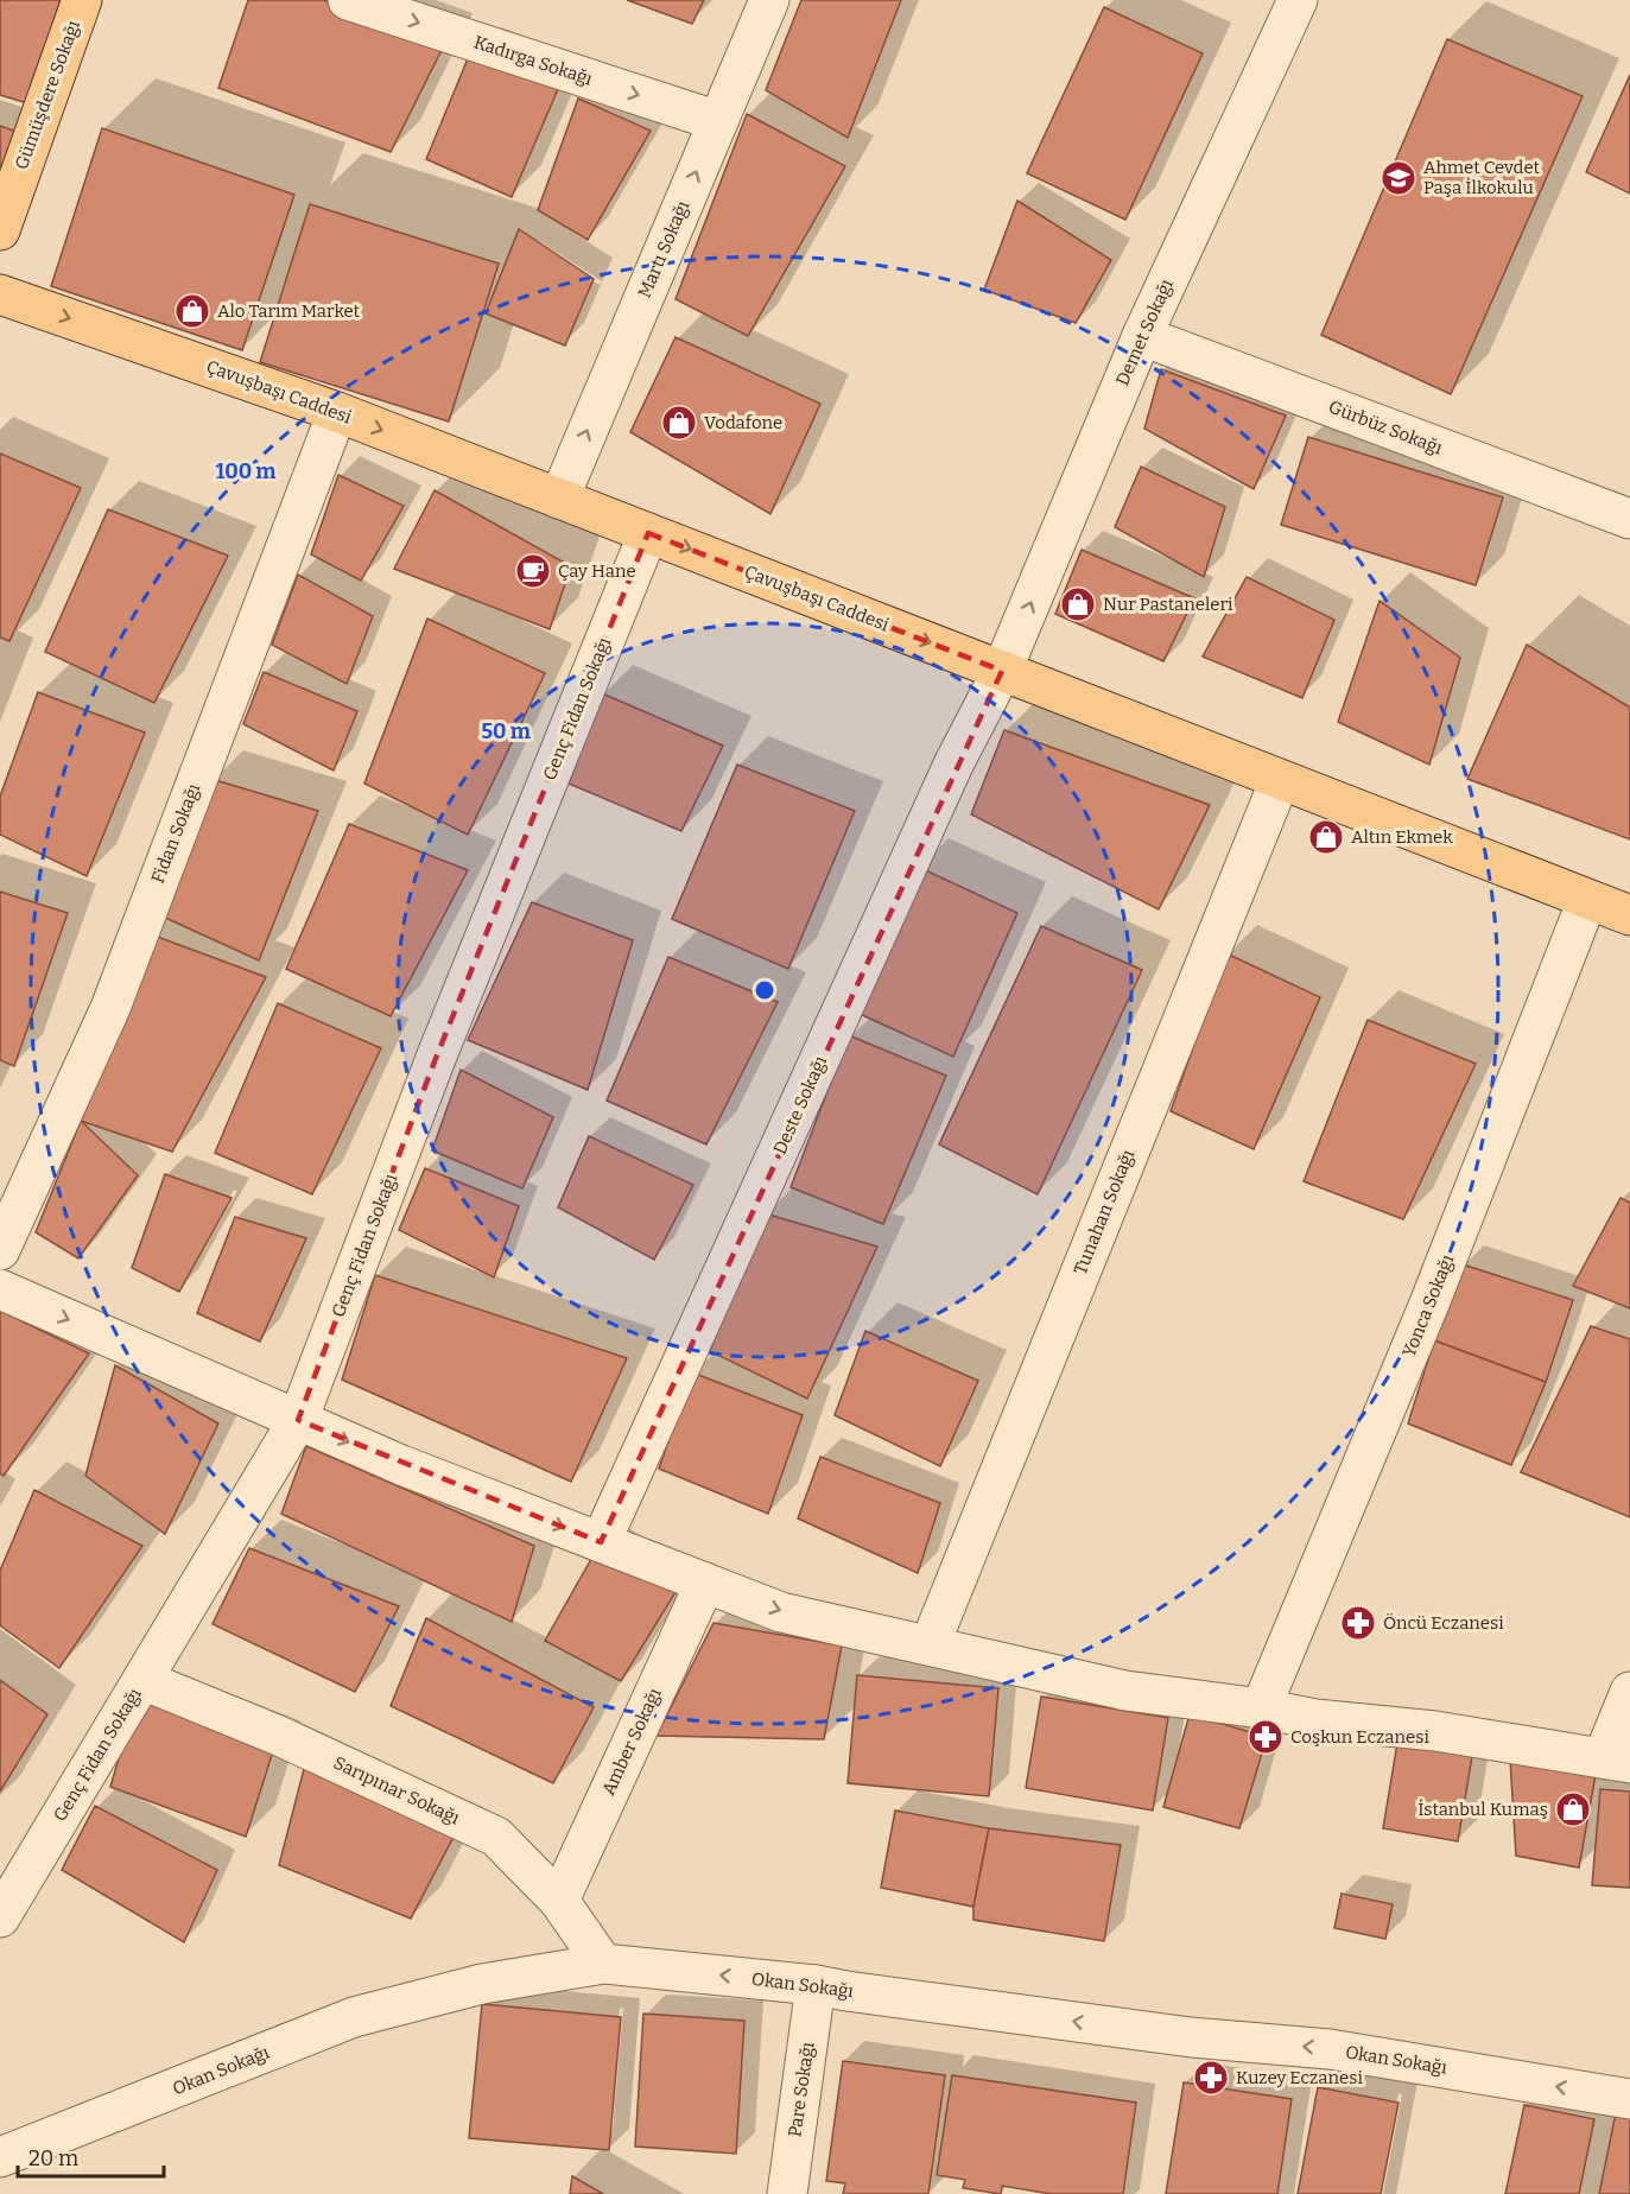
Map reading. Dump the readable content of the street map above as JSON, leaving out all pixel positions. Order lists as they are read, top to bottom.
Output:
{
  "streets": {
    "main road": ["Gümüşdere Sokağı", "Çavuşbaşı Caddesi"],
    "street": [
      "Kadırga Sokağı",
      "Martı Sokağı",
      "Demet Sokağı",
      "Gürbüz Sokağı",
      "Genç Fidan Sokağı",
      "Fidan Sokağı",
      "Deste Sokağı",
      "Tunahan Sokağı",
      "Yonca Sokağı",
      "Amber Sokağı",
      "Sarıpınar Sokağı",
      "Okan Sokağı",
      "Pare Sokağı"
    ]
  },
  "crossings": [
    ["Kadırga Sokağı", "Martı Sokağı"],
    ["Martı Sokağı", "Çavuşbaşı Caddesi"],
    ["Demet Sokağı", "Çavuşbaşı Caddesi"],
    ["Demet Sokağı", "Gürbüz Sokağı"],
    ["Demet Sokağı", "Deste Sokağı"],
    ["Çavuşbaşı Caddesi", "Genç Fidan Sokağı"],
    ["Çavuşbaşı Caddesi", "Fidan Sokağı"],
    ["Çavuşbaşı Caddesi", "Deste Sokağı"],
    ["Çavuşbaşı Caddesi", "Tunahan Sokağı"],
    ["Çavuşbaşı Caddesi", "Yonca Sokağı"],
    ["Genç Fidan Sokağı", "Sarıpınar Sokağı"],
    ["Amber Sokağı", "Sarıpınar Sokağı"],
    ["Sarıpınar Sokağı", "Okan Sokağı"],
    ["Okan Sokağı", "Pare Sokağı"]
  ],
  "one_way": [
    "Kadırga Sokağı",
    "Martı Sokağı",
    "Demet Sokağı",
    "Çavuşbaşı Caddesi"
  ],
  "places": {
    "school or university": ["Ahmet Cevdet Paşa İlkokulu"],
    "shop": [
      "Alo Tarım Market",
      "Vodafone",
      "Nur Pastaneleri",
      "Altın Ekmek",
      "İstanbul Kumaş"
    ],
    "cafe": ["Çay Hane"],
    "pharmacy": ["Öncü Eczanesi", "Coşkun Eczanesi", "Kuzey Eczanesi"]
  },
  "scale_bar": "20 m",
  "rings": ["100 m", "50 m"]
}
